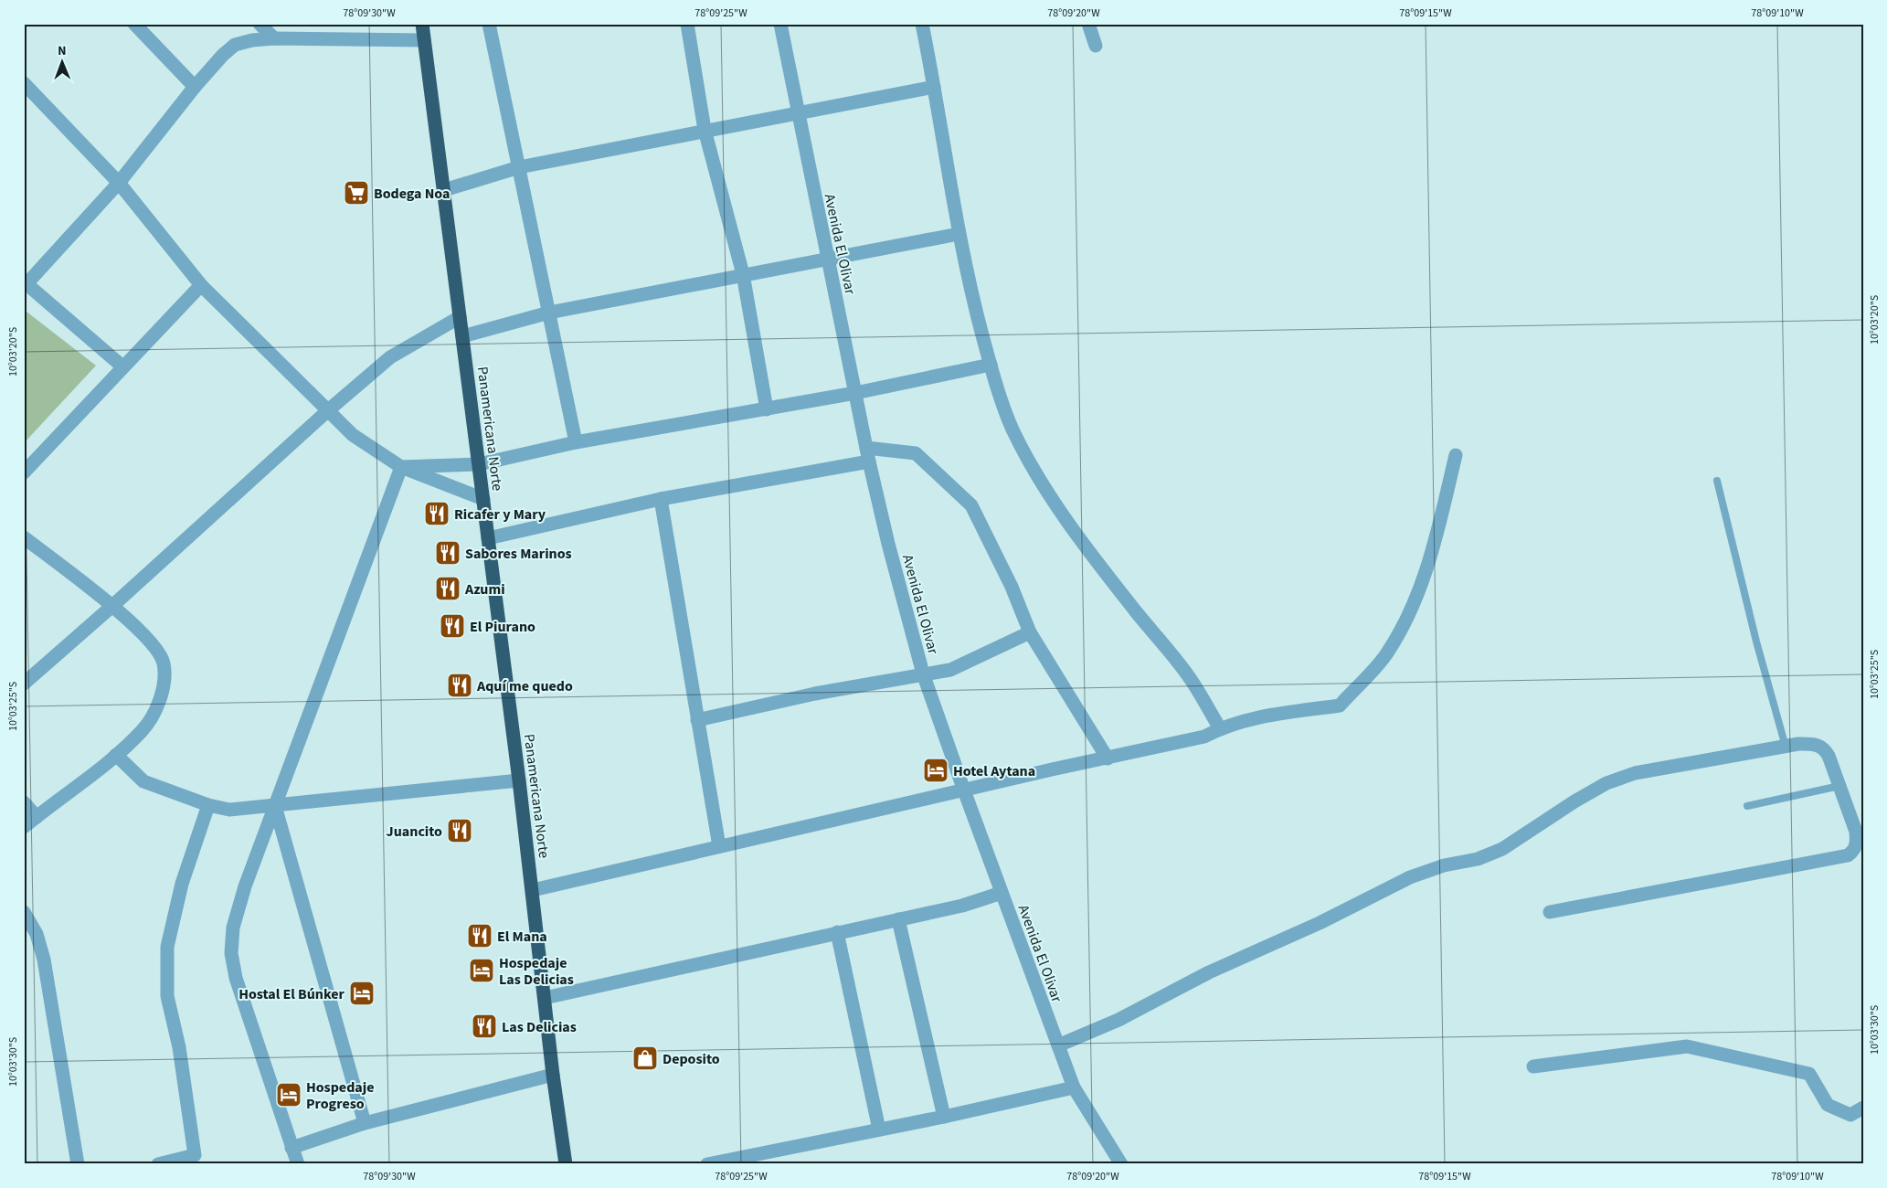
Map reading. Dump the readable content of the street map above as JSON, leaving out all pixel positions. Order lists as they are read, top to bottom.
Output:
{
  "streets": {
    "highway": ["Panamericana Norte"],
    "street": ["Avenida El Olivar"]
  },
  "places": {
    "supermarket": ["Bodega Noa"],
    "restaurant": [
      "Ricafer y Mary",
      "Sabores Marinos",
      "Azumi",
      "El Piurano",
      "Aquí me quedo",
      "Juancito",
      "El Mana",
      "Las Delicias"
    ],
    "hotel": [
      "Hotel Aytana",
      "Hospedaje Las Delicias",
      "Hostal El Búnker",
      "Hospedaje Progreso"
    ],
    "shop": ["Deposito"]
  },
  "north": "top",
  "coordinates": [
    "78°09'30\"W",
    "78°09'25\"W",
    "78°09'20\"W",
    "78°09'15\"W",
    "78°09'10\"W",
    "10°03'20\"S",
    "10°03'25\"S",
    "10°03'30\"S"
  ]
}
